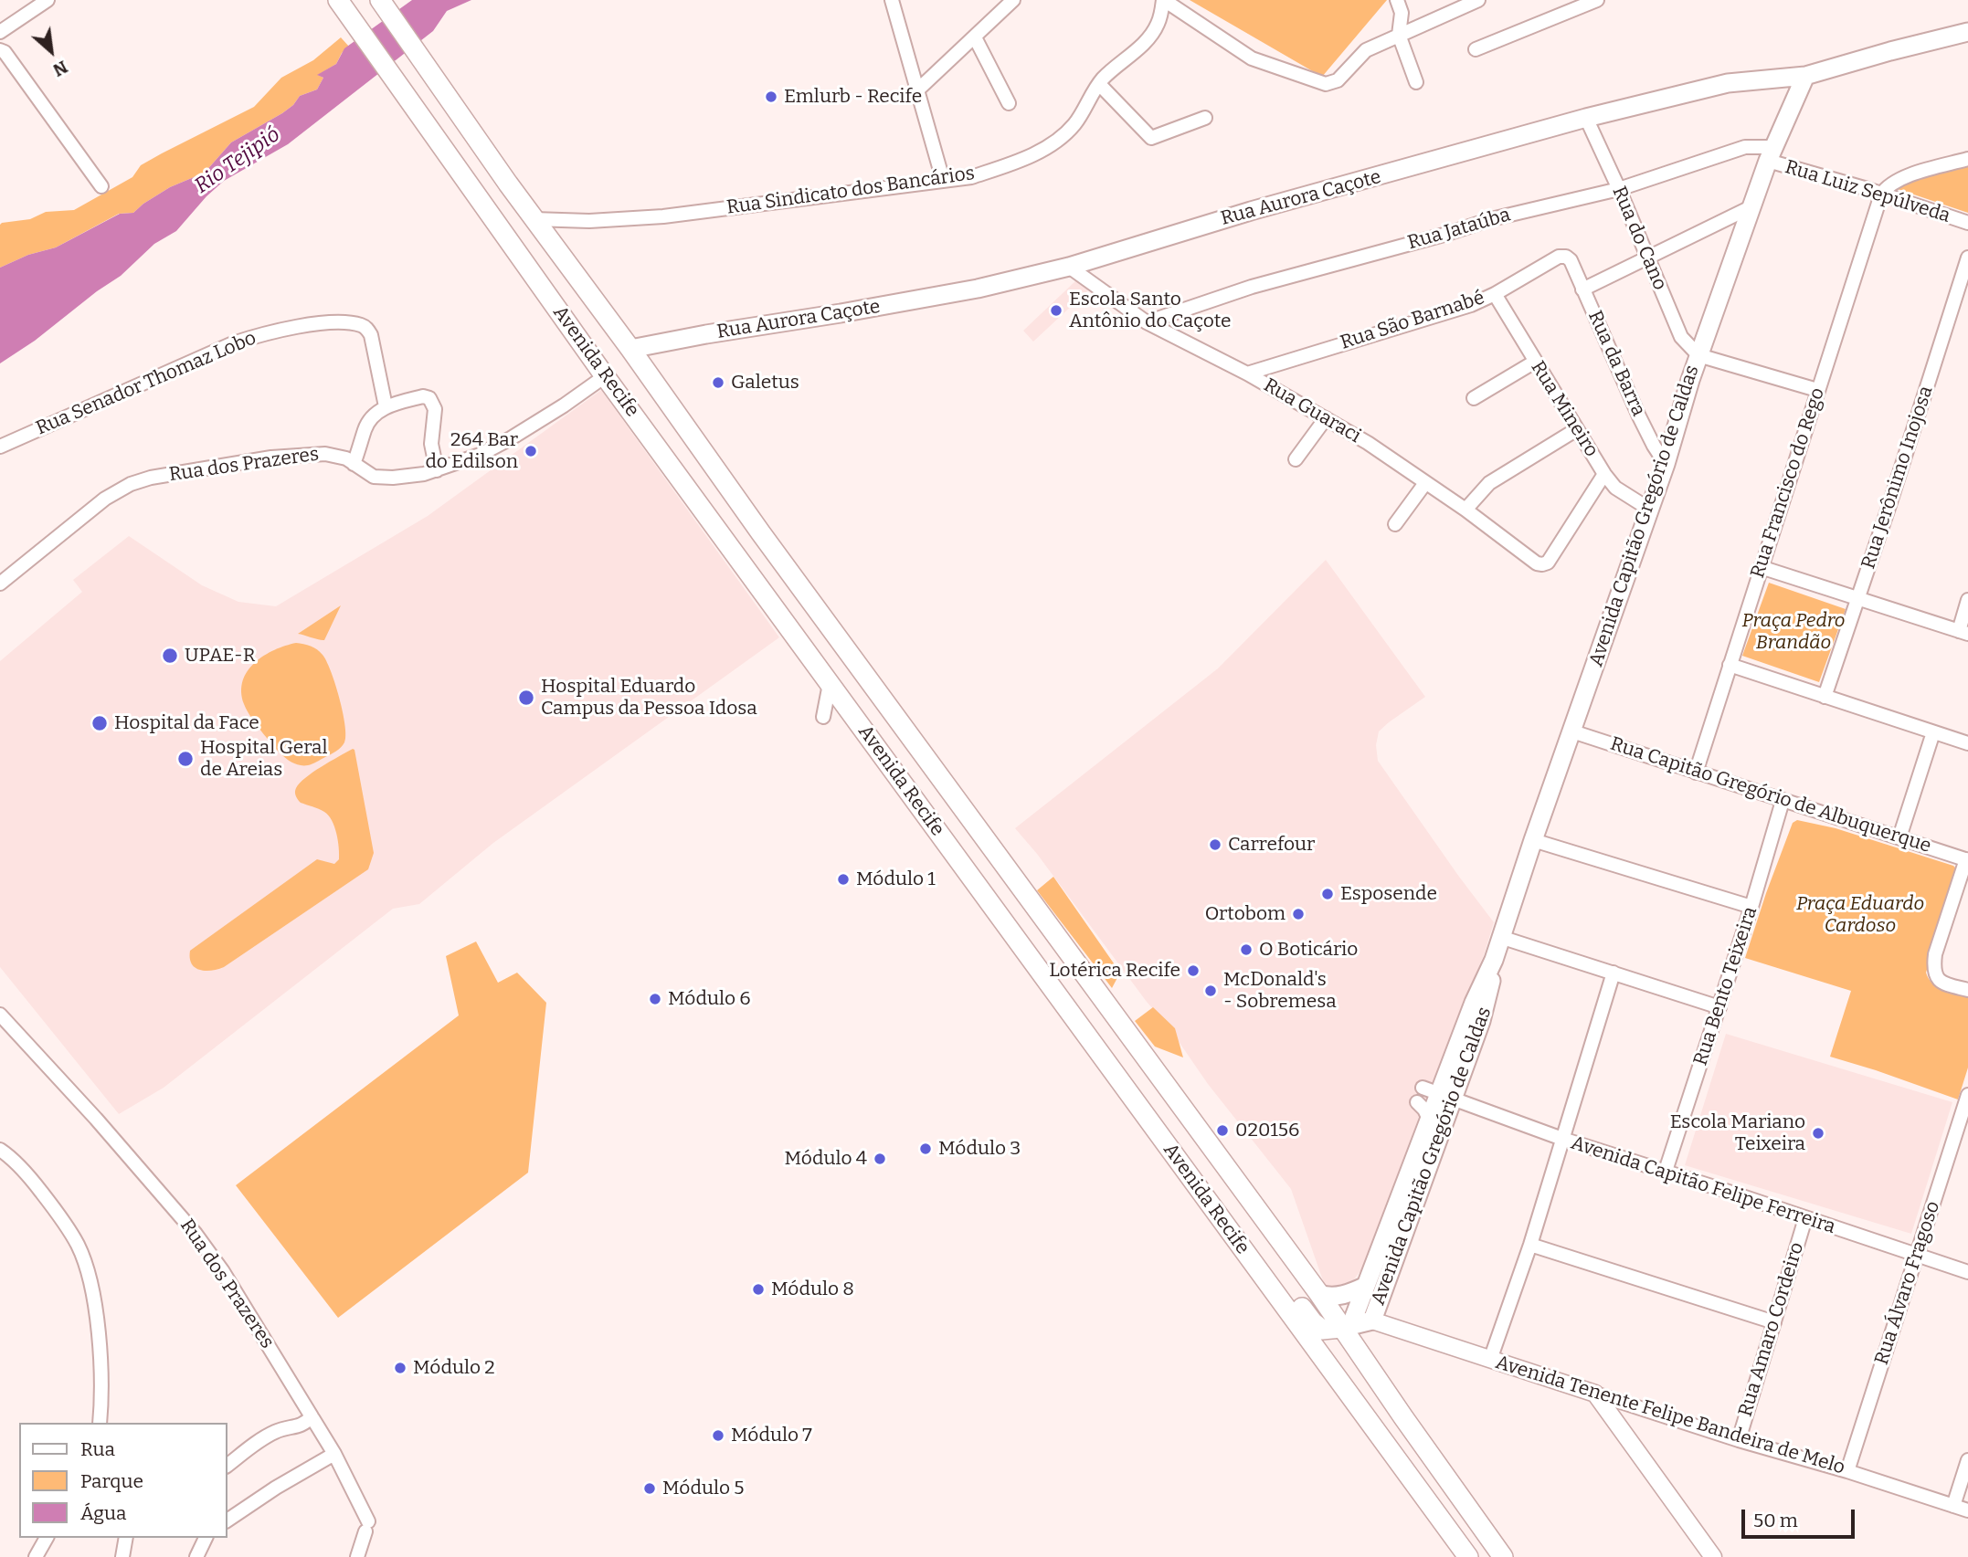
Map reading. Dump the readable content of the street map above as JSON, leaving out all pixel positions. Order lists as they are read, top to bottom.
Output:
{
  "streets": {
    "main road": ["Rua Aurora Caçote", "Avenida Recife", "Avenida Capitão Gregório de Caldas"],
    "street": [
      "Rua Sindicato dos Bancários",
      "Rua Luiz Sepúlveda",
      "Rua Jataúba",
      "Rua do Cano",
      "Rua São Barnabé",
      "Rua da Barra",
      "Rua Senador Thomaz Lobo",
      "Rua Mineiro",
      "Rua Guaraci",
      "Rua dos Prazeres",
      "Rua Jerônimo Inojosa",
      "Rua Francisco do Rego",
      "Rua Capitão Gregório de Albuquerque",
      "Rua Bento Teixeira",
      "Avenida Capitão Felipe Ferreira",
      "Rua Álvaro Fragoso",
      "Rua Amaro Cordeiro",
      "Avenida Tenente Felipe Bandeira de Melo"
    ]
  },
  "crossings": [
    ["Rua Sindicato dos Bancários", "Avenida Recife"],
    ["Rua Luiz Sepúlveda", "Rua Jataúba"],
    ["Rua Luiz Sepúlveda", "Rua Francisco do Rego"],
    ["Rua Luiz Sepúlveda", "Avenida Capitão Gregório de Caldas"],
    ["Rua Aurora Caçote", "Rua do Cano"],
    ["Rua Aurora Caçote", "Avenida Recife"],
    ["Rua Aurora Caçote", "Rua Guaraci"],
    ["Rua Aurora Caçote", "Avenida Capitão Gregório de Caldas"],
    ["Rua Jataúba", "Rua do Cano"],
    ["Rua Jataúba", "Rua Guaraci"],
    ["Rua Jataúba", "Avenida Capitão Gregório de Caldas"],
    ["Rua do Cano", "Avenida Capitão Gregório de Caldas"],
    ["Rua São Barnabé", "Rua da Barra"],
    ["Rua São Barnabé", "Rua Mineiro"],
    ["Rua São Barnabé", "Rua Guaraci"],
    ["Avenida Recife", "Rua dos Prazeres"],
    ["Avenida Recife", "Avenida Capitão Gregório de Caldas"],
    ["Rua da Barra", "Avenida Capitão Gregório de Caldas"],
    ["Rua Mineiro", "Rua Guaraci"],
    ["Rua Mineiro", "Avenida Capitão Gregório de Caldas"],
    ["Rua Francisco do Rego", "Rua Capitão Gregório de Albuquerque"],
    ["Avenida Capitão Gregório de Caldas", "Rua Capitão Gregório de Albuquerque"],
    ["Avenida Capitão Gregório de Caldas", "Avenida Capitão Felipe Ferreira"],
    ["Avenida Capitão Gregório de Caldas", "Avenida Tenente Felipe Bandeira de Melo"],
    ["Rua Capitão Gregório de Albuquerque", "Rua Bento Teixeira"],
    ["Rua Bento Teixeira", "Avenida Capitão Felipe Ferreira"],
    ["Avenida Capitão Felipe Ferreira", "Rua Álvaro Fragoso"],
    ["Avenida Capitão Felipe Ferreira", "Rua Amaro Cordeiro"],
    ["Rua Álvaro Fragoso", "Avenida Tenente Felipe Bandeira de Melo"],
    ["Rua Amaro Cordeiro", "Avenida Tenente Felipe Bandeira de Melo"]
  ],
  "water": ["Rio Tejipió"],
  "parks": ["Praça Pedro Brandão", "Praça Eduardo Cardoso"],
  "places": [
    "Emlurb - Recife",
    "Escola Santo Antônio do Caçote",
    "Galetus",
    "264 Bar do Edilson",
    "UPAE-R",
    "Hospital Eduardo Campus da Pessoa Idosa",
    "Hospital da Face",
    "Hospital Geral de Areias",
    "Carrefour",
    "Módulo 1",
    "Esposende",
    "Ortobom",
    "O Boticário",
    "Lotérica Recife",
    "McDonald's - Sobremesa",
    "Módulo 6",
    "020156",
    "Escola Mariano Teixeira",
    "Módulo 3",
    "Módulo 4",
    "Módulo 8",
    "Módulo 2",
    "Módulo 7",
    "Módulo 5"
  ],
  "legend": ["Rua", "Parque", "Água"],
  "scale_bar": "50 m",
  "north": "bottom right"
}
